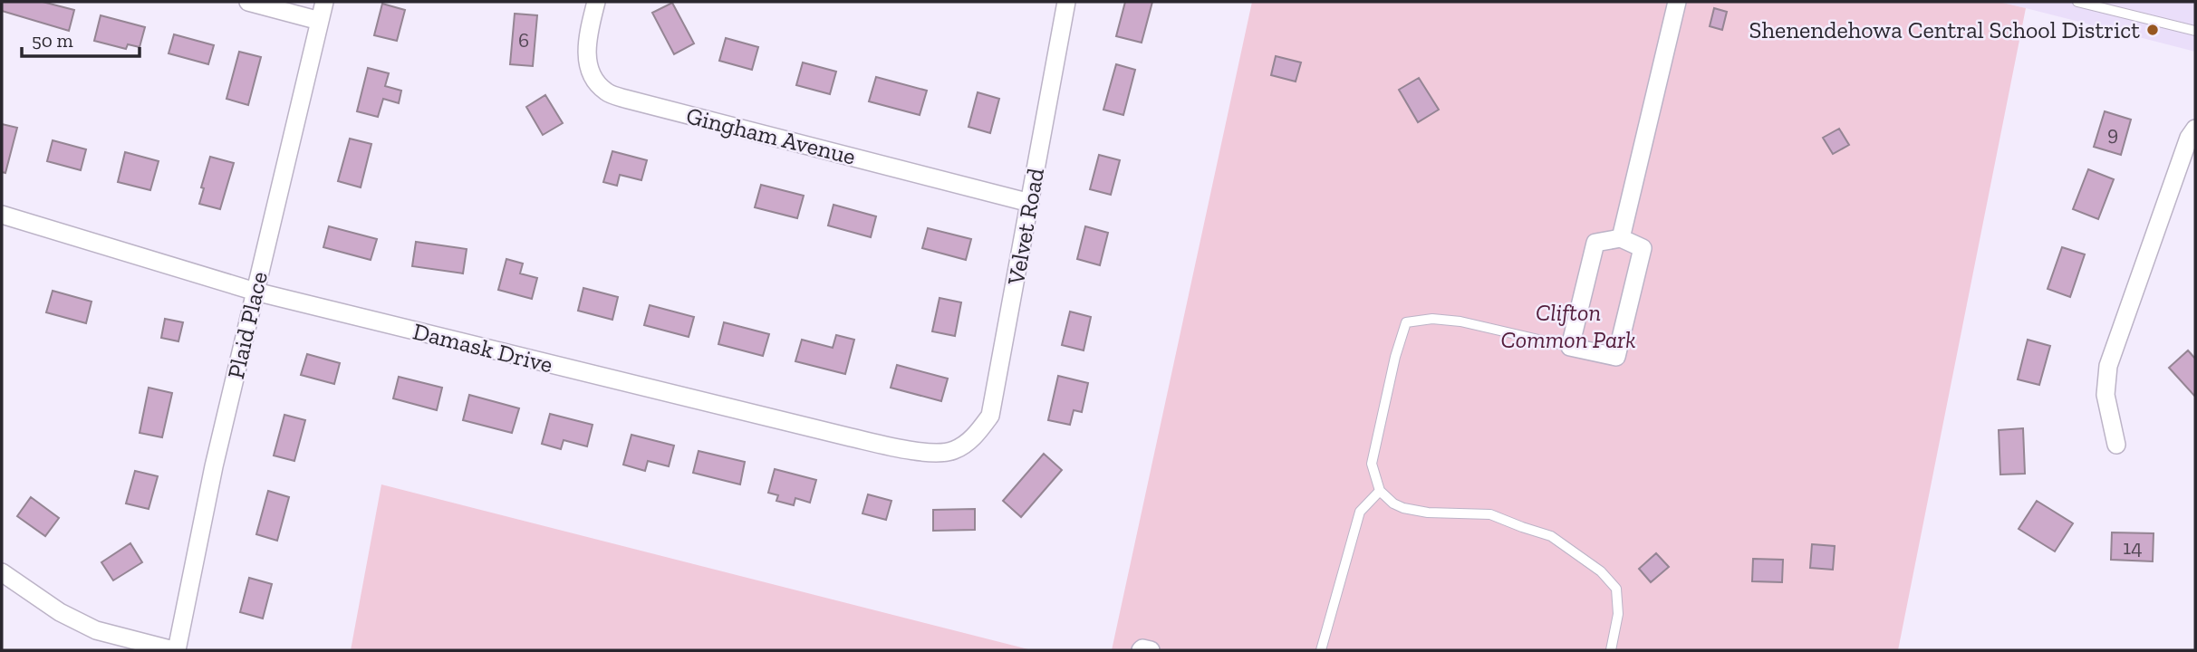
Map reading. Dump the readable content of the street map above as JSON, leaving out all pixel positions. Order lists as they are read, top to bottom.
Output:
{
  "streets": {
    "street": [
      "Gingham Avenue",
      "Velvet Road",
      "Plaid Place",
      "Damask Drive"
    ]
  },
  "crossings": [
    ["Gingham Avenue", "Velvet Road"],
    ["Velvet Road", "Damask Drive"],
    ["Plaid Place", "Damask Drive"]
  ],
  "parks": ["Clifton Common Park"],
  "places": ["Shenendehowa Central School District"],
  "house_numbers": ["6", "9", "14"],
  "scale_bar": "50 m"
}
